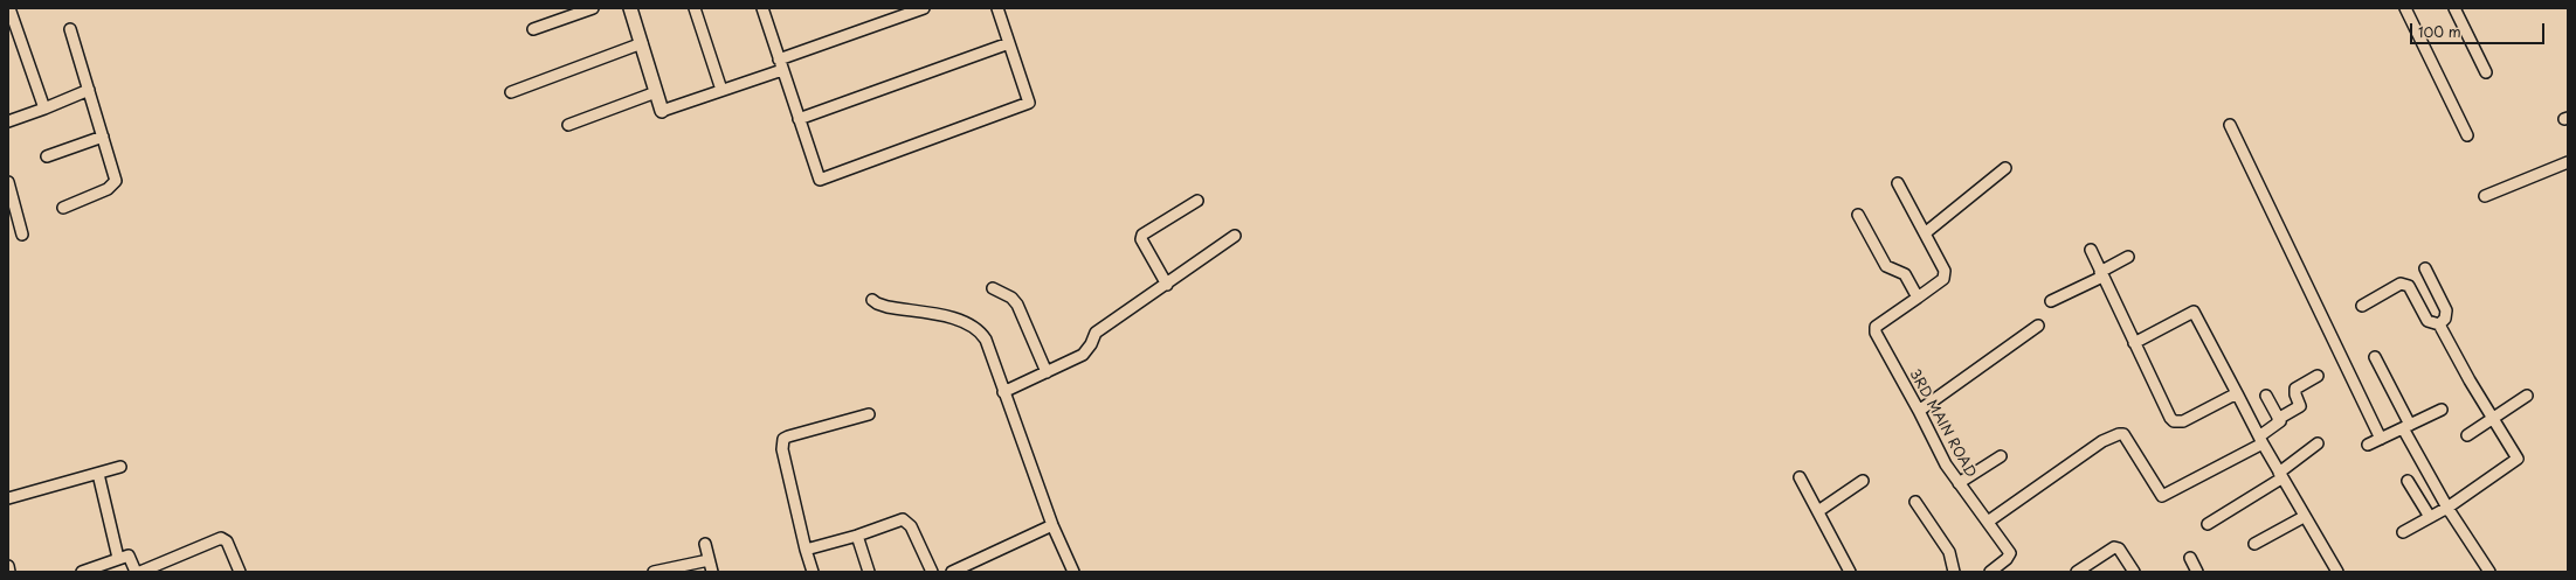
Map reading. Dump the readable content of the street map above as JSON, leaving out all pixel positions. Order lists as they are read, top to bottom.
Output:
{
  "streets": {
    "street": ["3RD MAIN ROAD"]
  },
  "scale_bar": "100 m"
}
